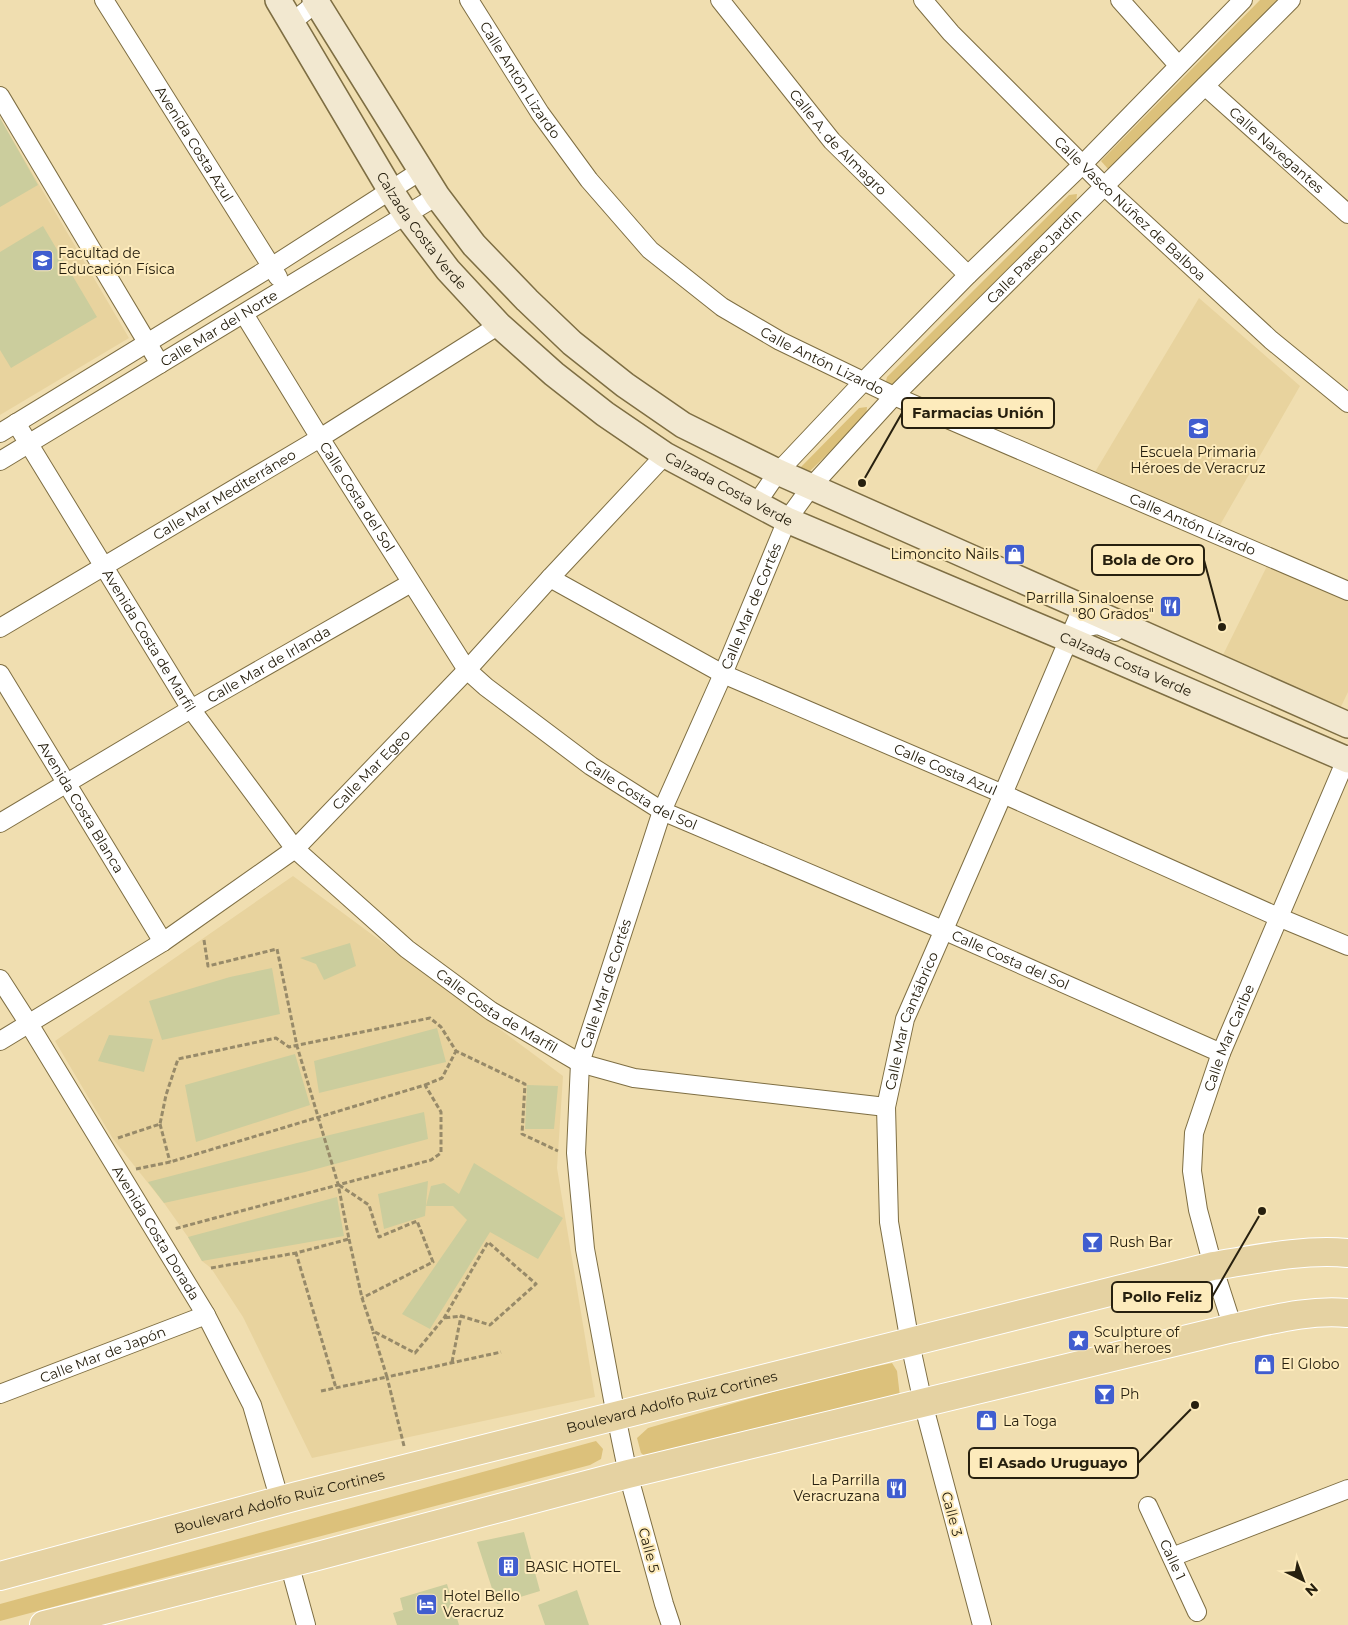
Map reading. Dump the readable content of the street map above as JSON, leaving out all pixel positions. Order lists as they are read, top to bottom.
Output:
{
  "streets": {
    "main road": ["Calzada Costa Verde", "Boulevard Adolfo Ruiz Cortines"],
    "street": [
      "Calle Antón Lizardo",
      "Calle A. de Almagro",
      "Avenida Costa Azul",
      "Calle Navegantes",
      "Calle Vasco Núñez de Balboa",
      "Calle Paseo Jardín",
      "Calle Mar del Norte",
      "Calle Mar Mediterráneo",
      "Calle Costa del Sol",
      "Calle Mar de Cortés",
      "Avenida Costa de Marfil",
      "Calle Mar de Irlanda",
      "Calle Mar Egeo",
      "Calle Costa Azul",
      "Avenida Costa Blanca",
      "Calle Costa de Marfil",
      "Calle Mar Cantábrico",
      "Calle Mar Caribe",
      "Avenida Costa Dorada",
      "Calle Mar de Japón",
      "Calle 3",
      "Calle 5",
      "Calle 1"
    ]
  },
  "crossings": [
    ["Calle Antón Lizardo", "Calle Paseo Jardín"],
    ["Avenida Costa Azul", "Calle Mar del Norte"],
    ["Calle Navegantes", "Calle Paseo Jardín"],
    ["Calle Vasco Núñez de Balboa", "Calle Paseo Jardín"],
    ["Calzada Costa Verde", "Calle Paseo Jardín"],
    ["Calzada Costa Verde", "Calle Mar del Norte"],
    ["Calzada Costa Verde", "Calle Mar Mediterráneo"],
    ["Calzada Costa Verde", "Calle Mar de Cortés"],
    ["Calzada Costa Verde", "Calle Mar Egeo"],
    ["Calzada Costa Verde", "Calle Mar Cantábrico"],
    ["Calzada Costa Verde", "Calle Mar Caribe"],
    ["Calle Paseo Jardín", "Calle Mar de Cortés"],
    ["Calle Mar del Norte", "Calle Costa del Sol"],
    ["Calle Mar del Norte", "Avenida Costa de Marfil"],
    ["Calle Mar Mediterráneo", "Calle Costa del Sol"],
    ["Calle Mar Mediterráneo", "Avenida Costa de Marfil"],
    ["Calle Costa del Sol", "Calle Mar de Cortés"],
    ["Calle Costa del Sol", "Calle Mar de Irlanda"],
    ["Calle Costa del Sol", "Calle Mar Egeo"],
    ["Calle Costa del Sol", "Calle Mar Cantábrico"],
    ["Calle Costa del Sol", "Calle Mar Caribe"],
    ["Calle Mar de Cortés", "Calle Costa Azul"],
    ["Calle Mar de Cortés", "Calle Costa de Marfil"],
    ["Calle Mar de Cortés", "Boulevard Adolfo Ruiz Cortines"],
    ["Calle Mar de Cortés", "Calle 5"],
    ["Avenida Costa de Marfil", "Calle Mar de Irlanda"],
    ["Avenida Costa de Marfil", "Calle Mar Egeo"],
    ["Avenida Costa de Marfil", "Calle Costa de Marfil"],
    ["Calle Mar de Irlanda", "Avenida Costa Blanca"],
    ["Calle Mar Egeo", "Calle Costa Azul"],
    ["Calle Mar Egeo", "Avenida Costa Blanca"],
    ["Calle Mar Egeo", "Calle Costa de Marfil"],
    ["Calle Mar Egeo", "Avenida Costa Dorada"],
    ["Calle Costa Azul", "Calle Mar Cantábrico"],
    ["Calle Costa Azul", "Calle Mar Caribe"],
    ["Calle Costa de Marfil", "Calle Mar Cantábrico"],
    ["Calle Mar Cantábrico", "Boulevard Adolfo Ruiz Cortines"],
    ["Calle Mar Cantábrico", "Calle 3"],
    ["Calle Mar Caribe", "Boulevard Adolfo Ruiz Cortines"],
    ["Avenida Costa Dorada", "Calle Mar de Japón"],
    ["Avenida Costa Dorada", "Boulevard Adolfo Ruiz Cortines"]
  ],
  "places": {
    "school or university": ["Facultad de Educación Física", "Escuela Primaria Héroes de Veracruz"],
    "other": [
      "Farmacias Unión",
      "Bola de Oro",
      "Pollo Feliz",
      "El Asado Uruguayo"
    ],
    "shop": ["Limoncito Nails", "El Globo", "La Toga"],
    "restaurant": ["Parrilla Sinaloense \"80 Grados\"", "La Parrilla Veracruzana"],
    "bar": ["Rush Bar", "Ph"],
    "place": ["Sculpture of war heroes"],
    "building": ["BASIC HOTEL"],
    "hotel": ["Hotel Bello Veracruz"]
  },
  "north": "bottom right"
}
